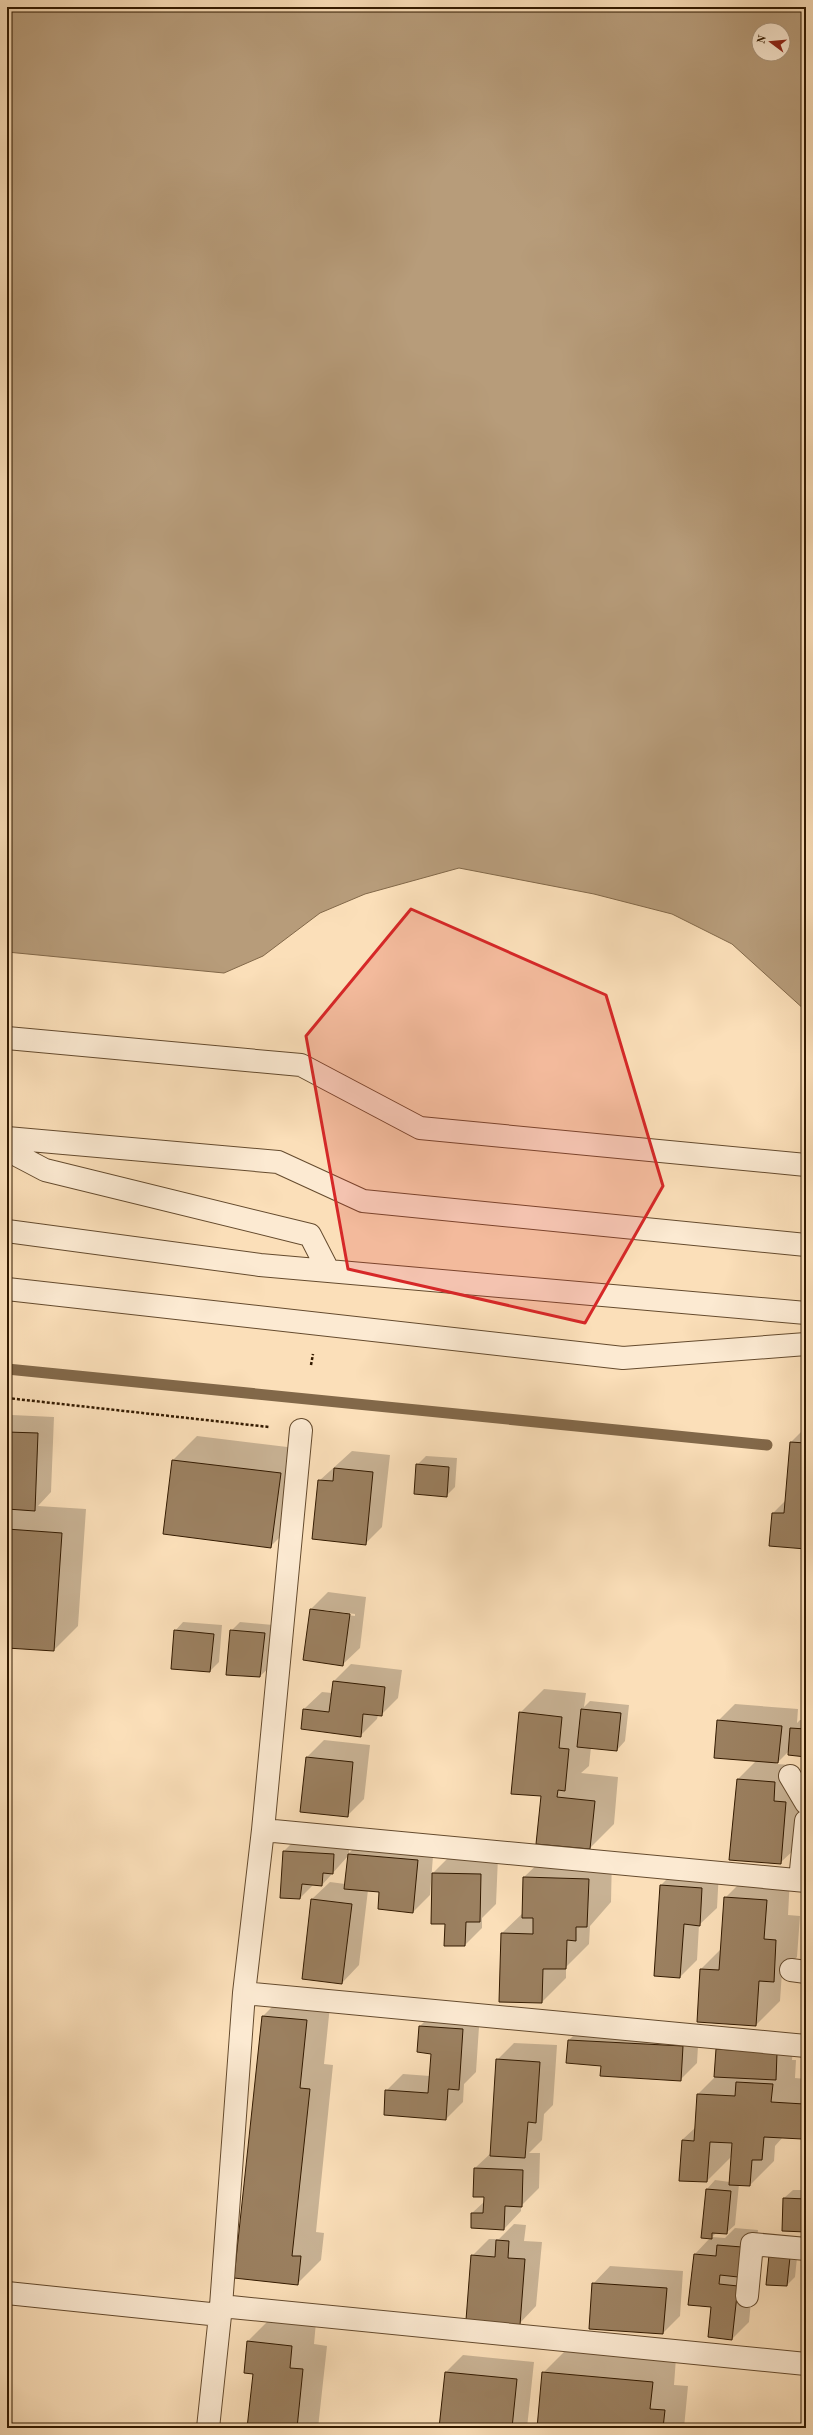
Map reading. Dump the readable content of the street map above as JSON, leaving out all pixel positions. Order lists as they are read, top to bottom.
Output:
{
  "north": "left"
}
